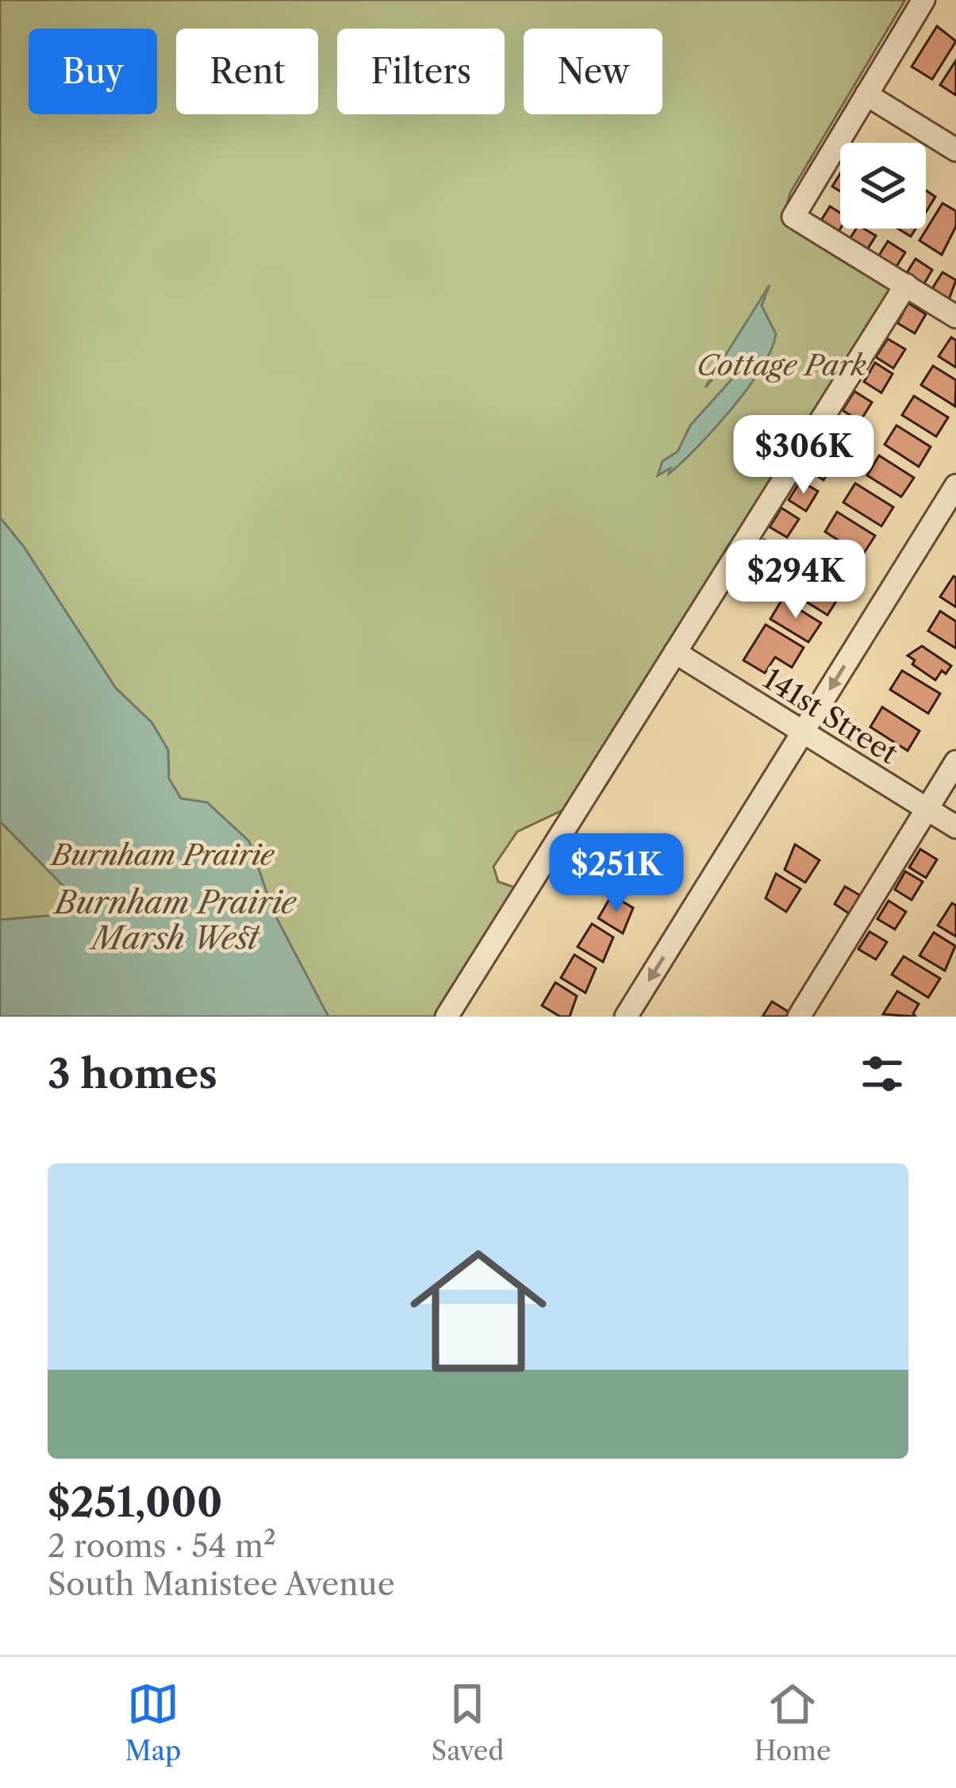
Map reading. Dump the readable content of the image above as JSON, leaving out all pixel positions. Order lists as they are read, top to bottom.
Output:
{
  "streets": {
    "street": ["141st Street"]
  },
  "water": ["Burnham Prairie Marsh West"],
  "parks": ["Cottage Park", "Burnham Prairie"],
  "page": {
    "chip": [
      "Buy",
      "Rent",
      "Filters",
      "New"
    ],
    "price": ["$306K", "$294K", "$251K"],
    "heading": "3 homes",
    "list": [
      {
        "name": "$251,000",
        "note": "2 rooms · 54 m² · South Manistee Avenue"
      }
    ],
    "tabs": ["Map", "Saved", "Home"]
  }
}
